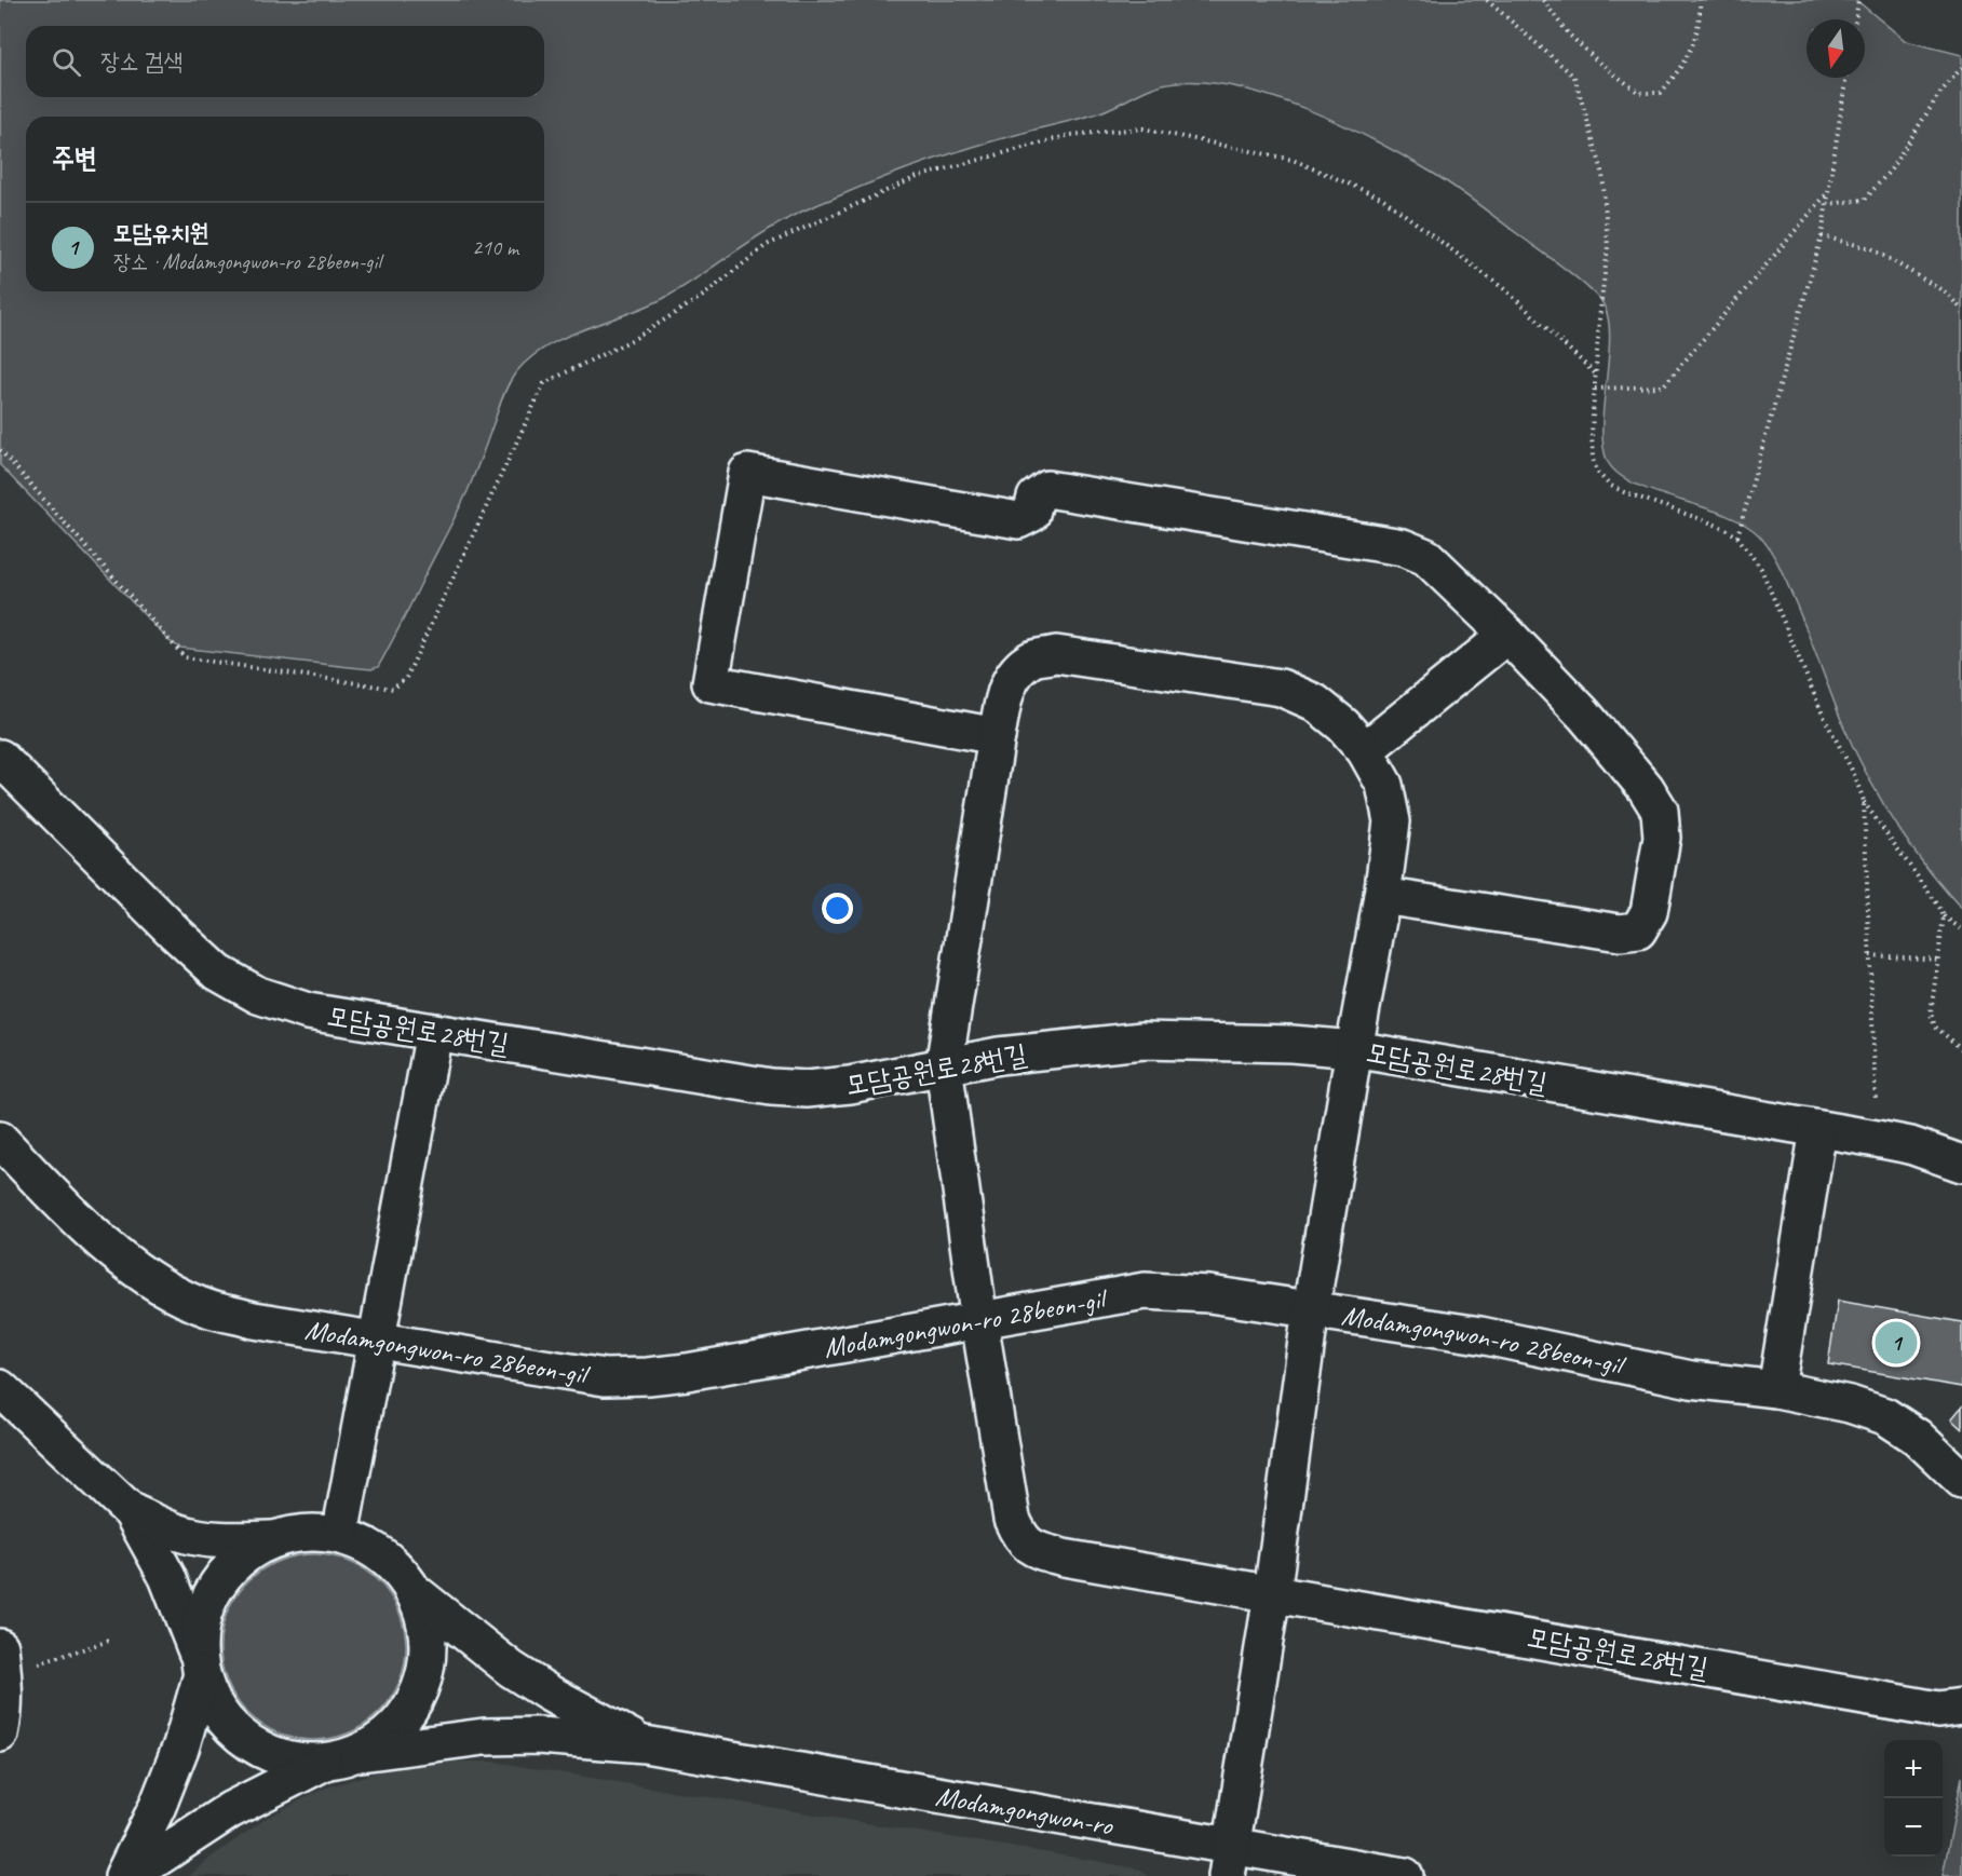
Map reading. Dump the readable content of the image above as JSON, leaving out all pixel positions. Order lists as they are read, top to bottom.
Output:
{
  "streets": {
    "street": ["모담공원로28번길", "Modamgongwon-ro 28beon-gil", "Modamgongwon-ro"]
  },
  "crossings": [
    ["모담공원로28번길", "Modamgongwon-ro 28beon-gil"],
    ["모담공원로28번길", "Modamgongwon-ro"]
  ],
  "north": "bottom",
  "page": {
    "search": "장소 검색",
    "heading": "주변",
    "list": [
      {
        "mark": "1",
        "name": "모담유치원",
        "note": "장소 · Modamgongwon-ro 28beon-gil",
        "value": "210 m"
      }
    ],
    "pins": "1",
    "map_buttons": ["+", "−"]
  }
}
